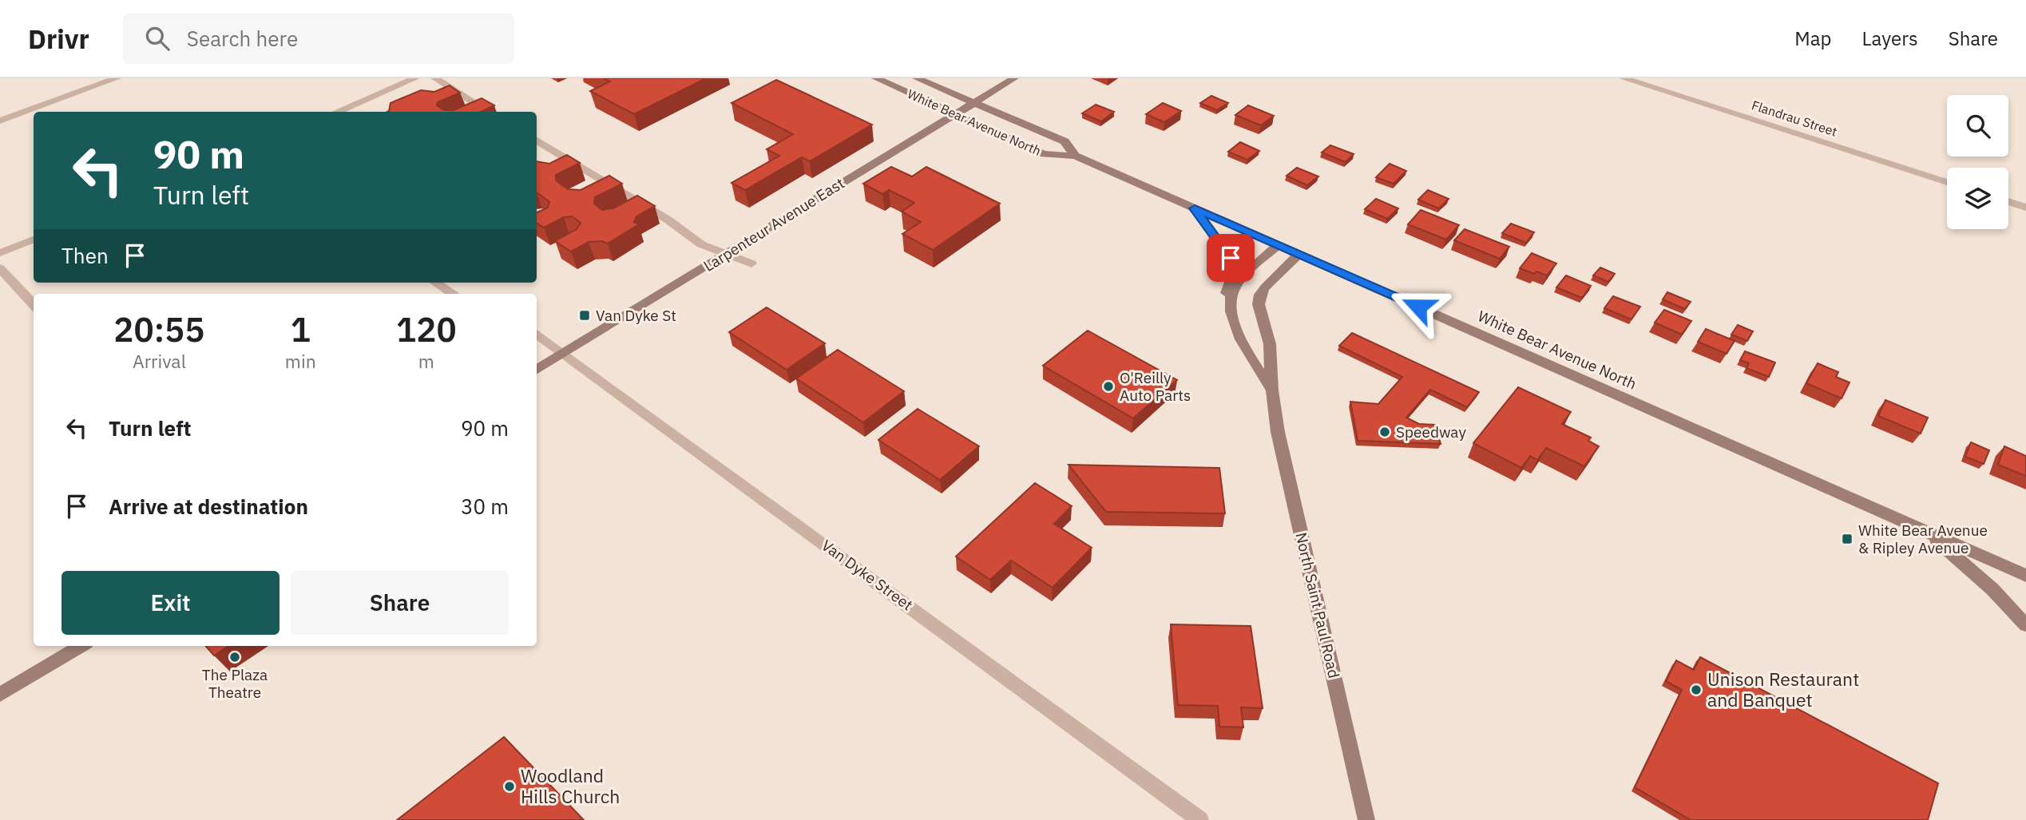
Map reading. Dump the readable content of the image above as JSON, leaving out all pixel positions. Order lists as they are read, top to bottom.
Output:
{
  "streets": {
    "main road": ["White Bear Avenue North", "Larpenteur Avenue East", "North Saint Paul Road"],
    "street": ["Flandrau Street", "Van Dyke Street"]
  },
  "crossings": [
    ["White Bear Avenue North", "Larpenteur Avenue East"],
    ["White Bear Avenue North", "North Saint Paul Road"],
    ["Larpenteur Avenue East", "Van Dyke Street"]
  ],
  "places": {
    "transit": ["Van Dyke St", "White Bear Avenue & Ripley Avenue"],
    "other": [
      "O'Reilly Auto Parts",
      "Speedway",
      "The Plaza Theatre",
      "Unison Restaurant and Banquet",
      "Woodland Hills Church"
    ]
  },
  "page": {
    "header": "Drivr",
    "search": "Search here",
    "nav": ["Map", "Layers", "Share"],
    "turn": ["90 m", "Turn left"],
    "then": "Then",
    "eta": [
      "20:55",
      "Arrival",
      "1",
      "min",
      "120",
      "m"
    ],
    "list": [
      {
        "name": "Turn left",
        "value": "90 m"
      },
      {
        "name": "Arrive at destination",
        "value": "30 m"
      }
    ],
    "buttons": ["Exit", "Share"]
  }
}
